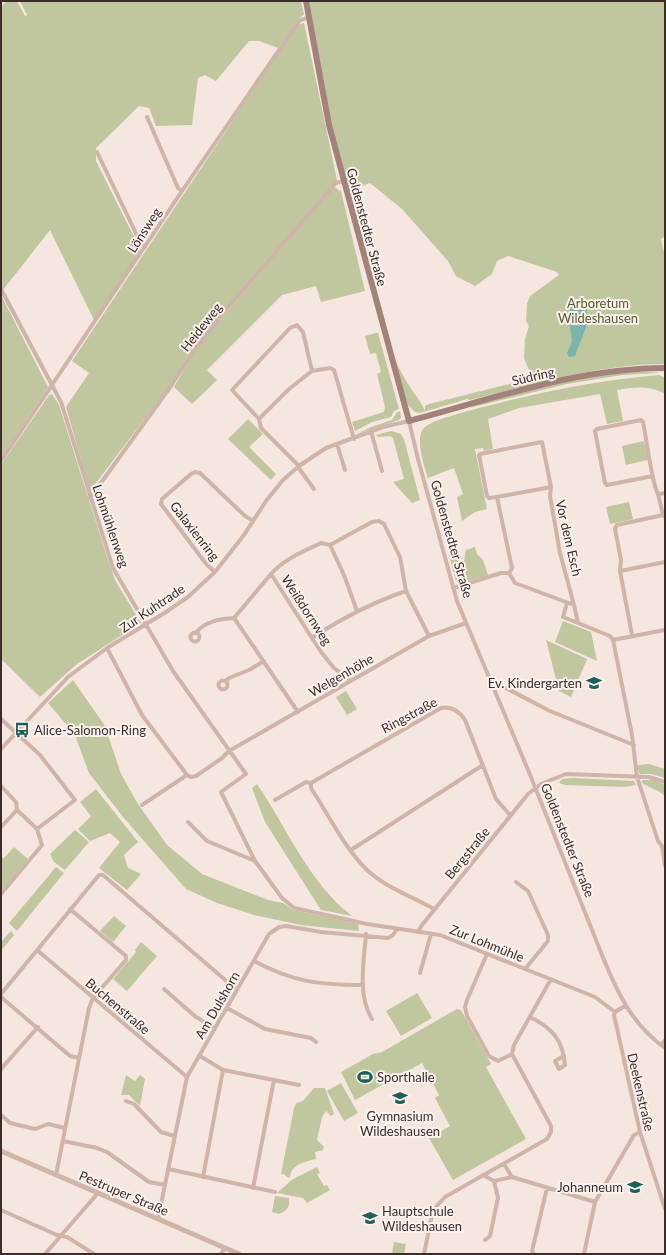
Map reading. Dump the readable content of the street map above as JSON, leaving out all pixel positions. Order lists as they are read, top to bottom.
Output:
{
  "streets": {
    "main road": ["Goldenstedter Straße", "Südring"],
    "street": [
      "Lönsweg",
      "Heideweg",
      "Lohmühlenweg",
      "Galaxienring",
      "Vor dem Esch",
      "Zur Kuhtrade",
      "Weißdornweg",
      "Welgenhöhe",
      "Ringstraße",
      "Bergstraße",
      "Zur Lohmühle",
      "Am Dulshorn",
      "Buchenstraße",
      "Deekenstraße",
      "Pestruper Straße"
    ]
  },
  "crossings": [
    ["Goldenstedter Straße", "Lönsweg"],
    ["Goldenstedter Straße", "Heideweg"],
    ["Goldenstedter Straße", "Südring"],
    ["Goldenstedter Straße", "Zur Kuhtrade"],
    ["Goldenstedter Straße", "Welgenhöhe"],
    ["Goldenstedter Straße", "Bergstraße"],
    ["Lönsweg", "Lohmühlenweg"],
    ["Heideweg", "Lohmühlenweg"],
    ["Südring", "Zur Kuhtrade"],
    ["Lohmühlenweg", "Zur Kuhtrade"],
    ["Lohmühlenweg", "Welgenhöhe"],
    ["Lohmühlenweg", "Zur Lohmühle"],
    ["Galaxienring", "Zur Kuhtrade"],
    ["Weißdornweg", "Welgenhöhe"],
    ["Ringstraße", "Bergstraße"],
    ["Bergstraße", "Zur Lohmühle"],
    ["Zur Lohmühle", "Am Dulshorn"],
    ["Zur Lohmühle", "Deekenstraße"],
    ["Am Dulshorn", "Buchenstraße"],
    ["Am Dulshorn", "Pestruper Straße"]
  ],
  "parks": ["Arboretum Wildeshausen"],
  "places": {
    "school or university": [
      "Ev. Kindergarten",
      "Gymnasium Wildeshausen",
      "Johanneum",
      "Hauptschule Wildeshausen"
    ],
    "bus stop": ["Alice-Salomon-Ring"],
    "sports": ["Sporthalle"]
  }
}
